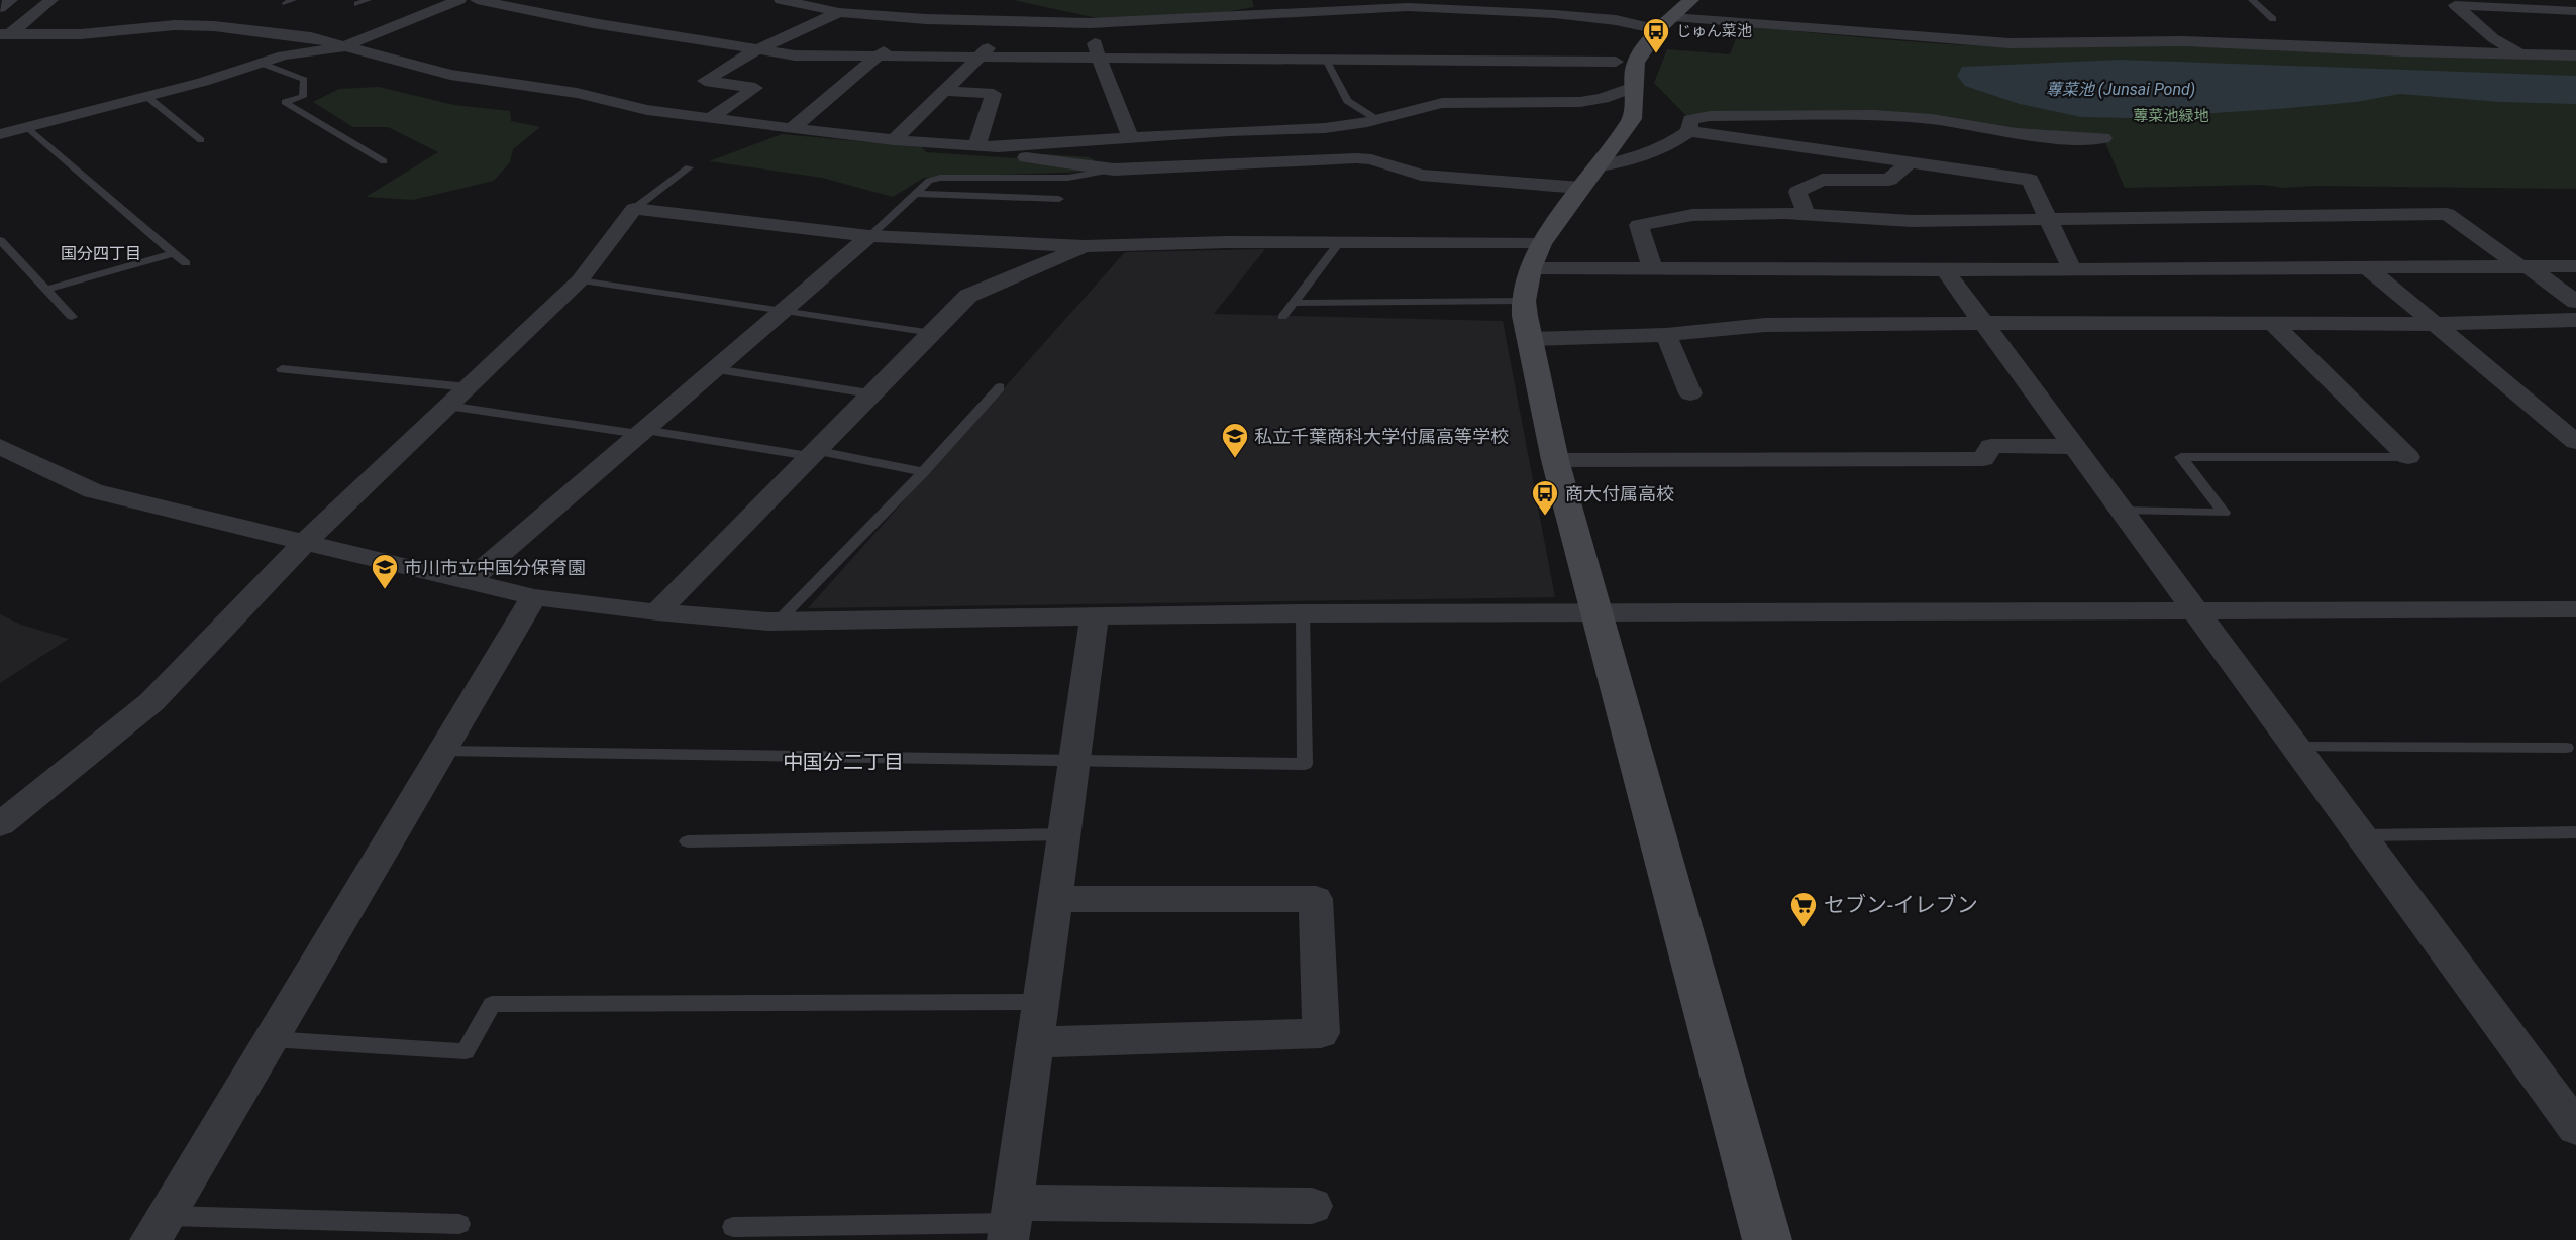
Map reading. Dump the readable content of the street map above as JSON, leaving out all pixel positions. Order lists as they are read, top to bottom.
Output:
{
  "districts": ["国分四丁目", "中国分二丁目"],
  "water": ["蓴菜池 (Junsai Pond)"],
  "parks": ["蓴菜池緑地"],
  "places": {
    "bus stop": ["じゅん菜池", "商大付属高校"],
    "school or university": ["私立千葉商科大学付属高等学校", "市川市立中国分保育園"],
    "supermarket": ["セブン-イレブン"]
  }
}
